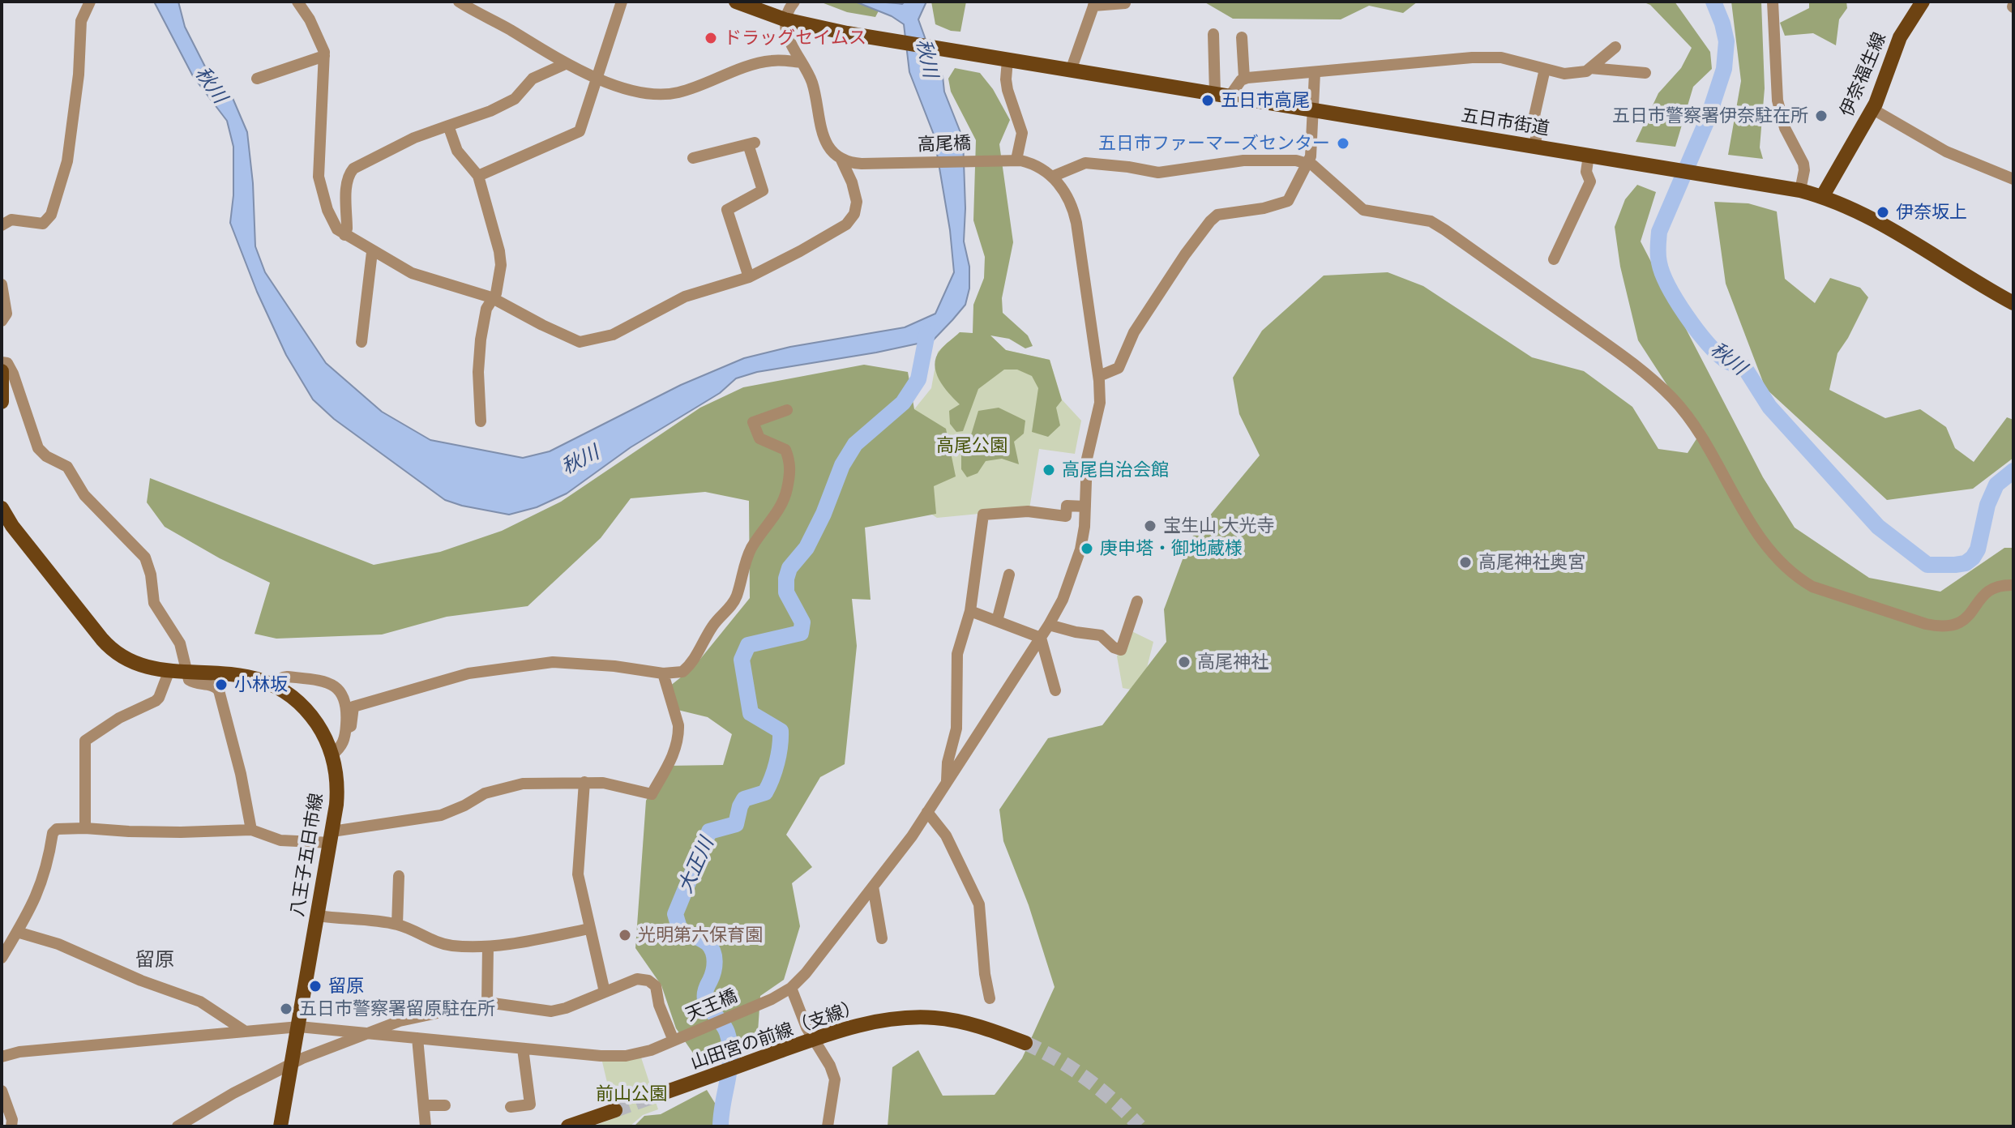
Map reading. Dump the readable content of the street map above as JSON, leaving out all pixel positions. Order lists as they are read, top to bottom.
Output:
{
  "streets": {
    "main road": [
      "伊奈福生線",
      "五日市街道",
      "八王子五日市線",
      "山田宮の前線（支線）"
    ],
    "street": ["高尾橋", "天王橋"]
  },
  "crossings": [
    ["伊奈福生線", "五日市街道"],
    ["八王子五日市線", "天王橋"]
  ],
  "districts": ["留原"],
  "water": ["秋川", "大正川"],
  "parks": ["高尾公園", "前山公園"],
  "places": [
    "ドラッグセイムス",
    "五日市高尾",
    "五日市警察署伊奈駐在所",
    "五日市ファーマーズセンター",
    "伊奈坂上",
    "高尾自治会館",
    "宝生山 大光寺",
    "庚申塔・御地蔵様",
    "高尾神社奥宮",
    "高尾神社",
    "小林坂",
    "光明第六保育園",
    "留原",
    "五日市警察署留原駐在所"
  ]
}
